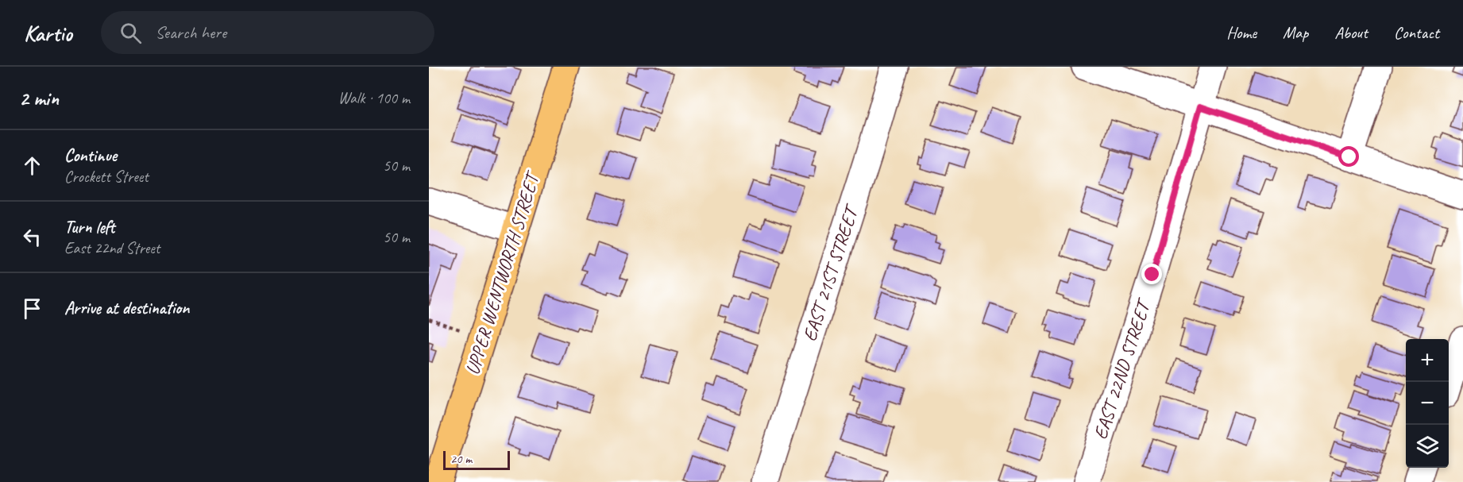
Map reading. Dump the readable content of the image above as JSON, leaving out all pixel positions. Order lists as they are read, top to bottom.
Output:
{
  "streets": {
    "main road": ["UPPER WENTWORTH STREET"],
    "street": ["EAST 21ST STREET", "EAST 22ND STREET"]
  },
  "scale_bar": "20 m",
  "page": {
    "header": "Kartio",
    "search": "Search here",
    "nav": [
      "Home",
      "Map",
      "About",
      "Contact"
    ],
    "heading": ["2 min", "Walk · 100 m"],
    "list": [
      ["Continue", "Crockett Street", "50 m"],
      ["Turn left", "East 22nd Street", "50 m"],
      "Arrive at destination"
    ],
    "map_buttons": ["+", "−"],
    "scale": "20 m"
  }
}
